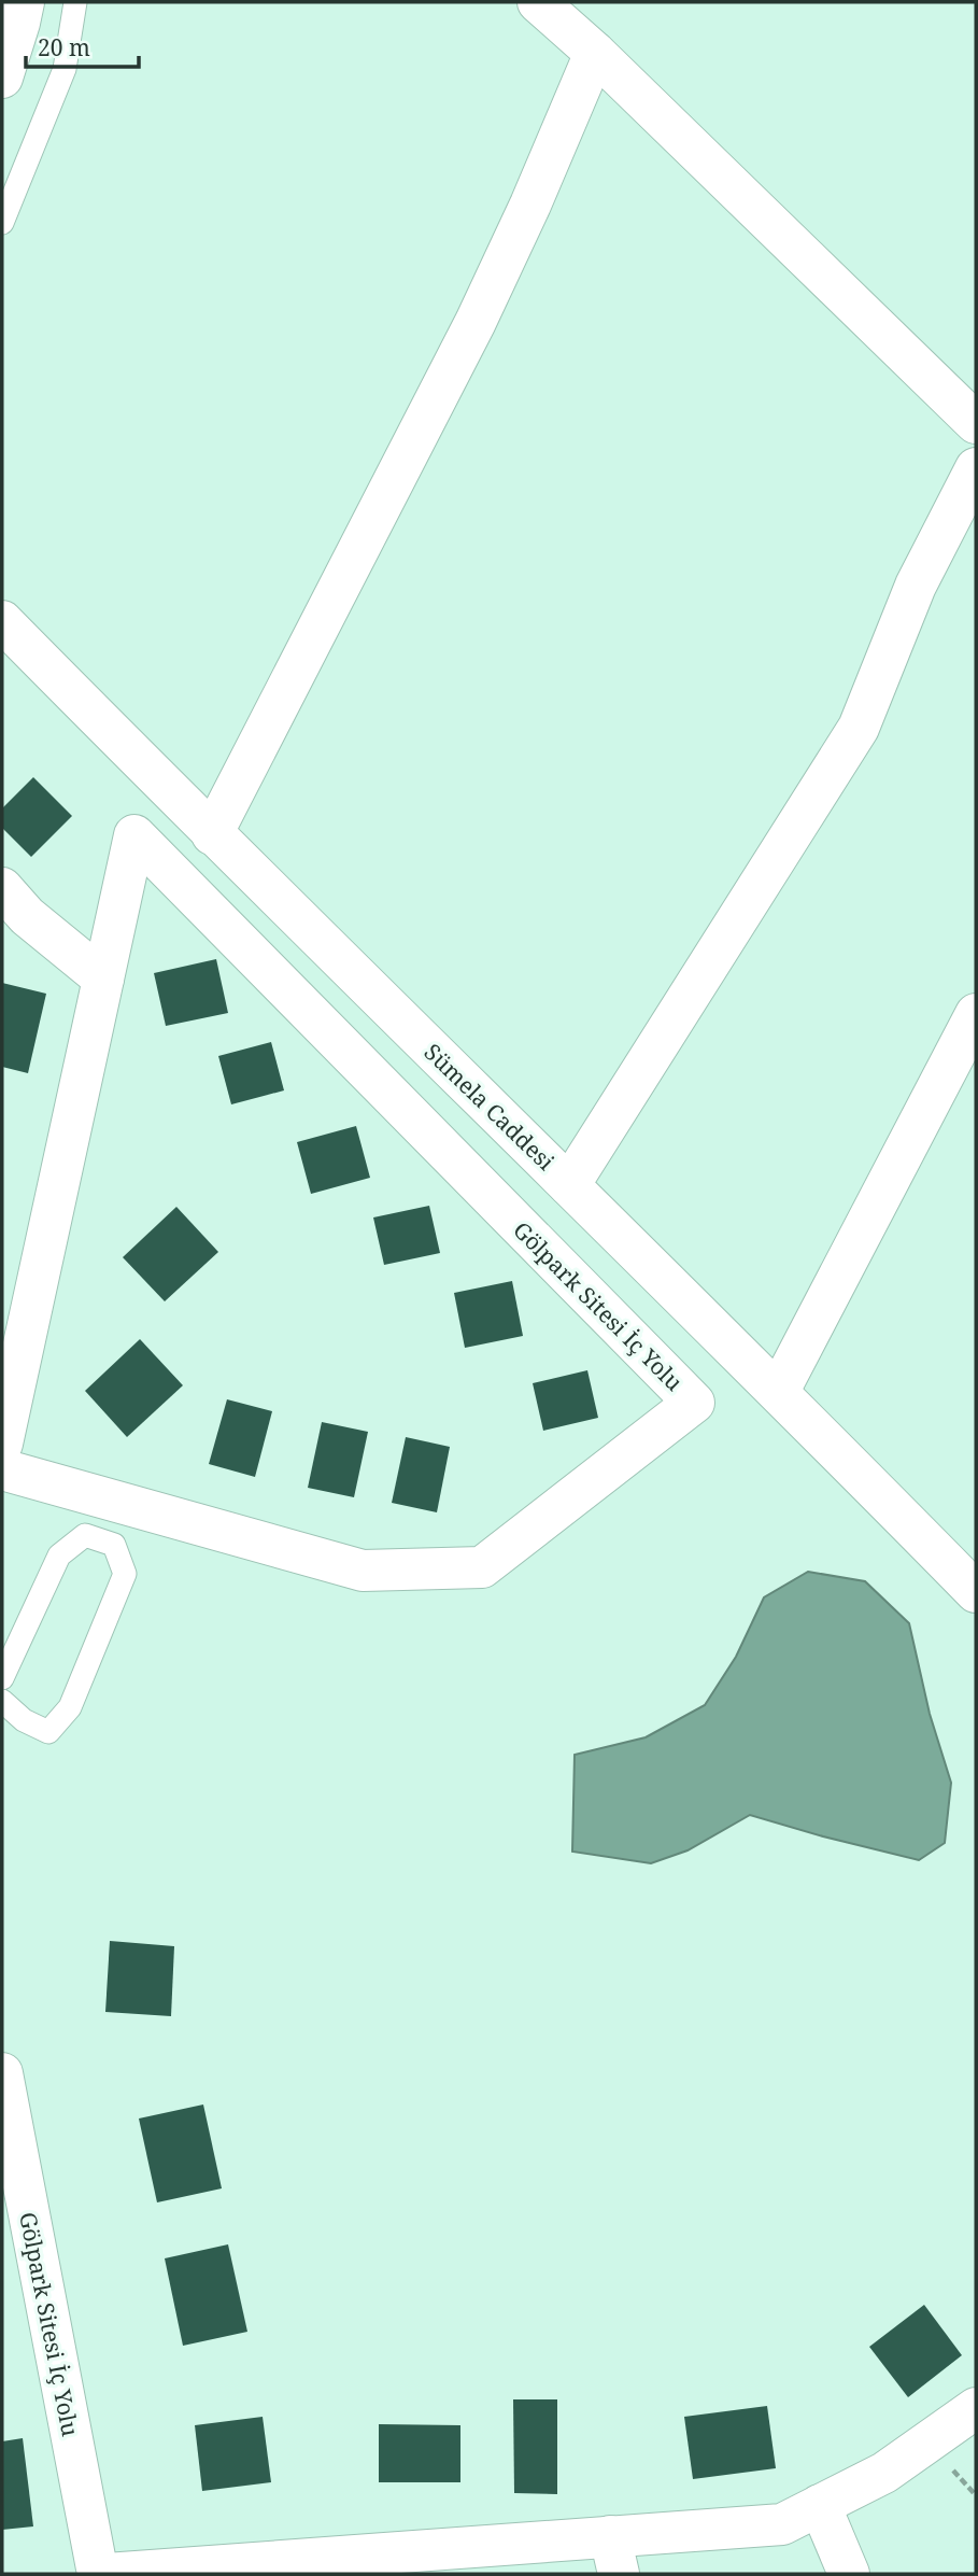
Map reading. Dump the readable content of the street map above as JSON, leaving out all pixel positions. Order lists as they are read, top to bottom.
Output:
{
  "streets": {
    "street": ["Sümela Caddesi", "Gölpark Sitesi İç Yolu"]
  },
  "scale_bar": "20 m"
}
